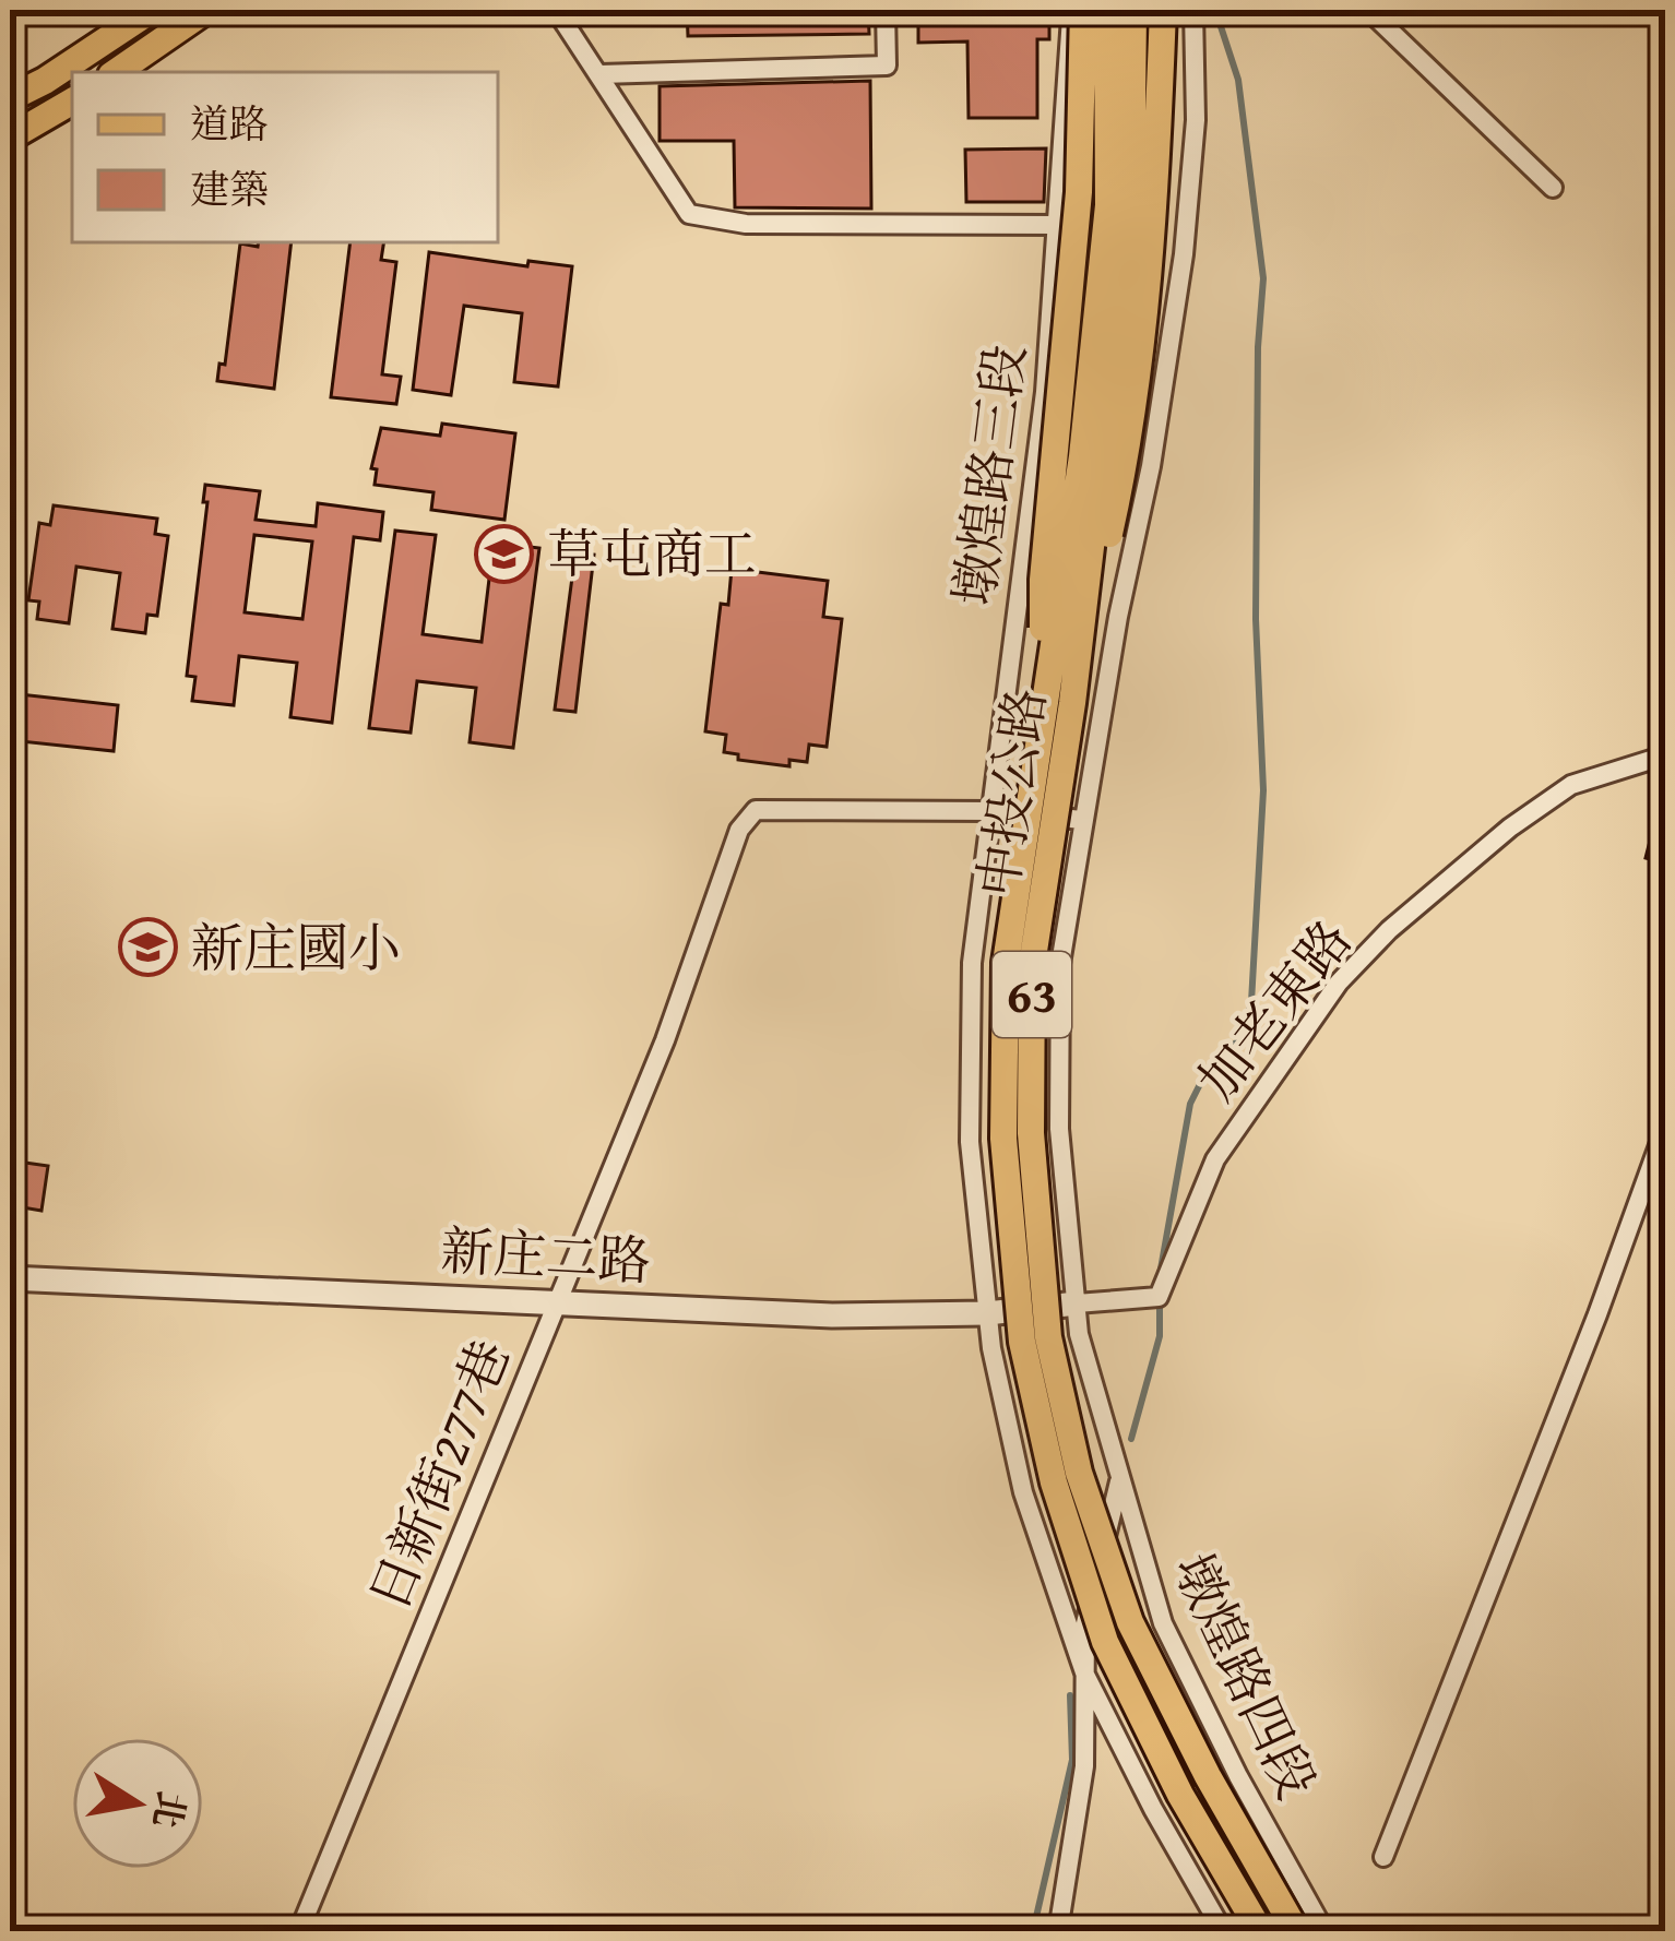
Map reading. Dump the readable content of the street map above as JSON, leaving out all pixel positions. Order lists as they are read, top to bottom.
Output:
{
  "streets": {
    "main road": ["中投公路", "63"],
    "street": [
      "墩煌路三段",
      "加老東路",
      "新庄二路",
      "日新街277巷",
      "墩煌路四段"
    ]
  },
  "crossings": [
    ["墩煌路三段", "新庄二路"],
    ["墩煌路三段", "日新街277巷"],
    ["加老東路", "新庄二路"],
    ["加老東路", "墩煌路四段"],
    ["新庄二路", "日新街277巷"],
    ["新庄二路", "墩煌路四段"]
  ],
  "places": {
    "school or university": ["草屯商工", "新庄國小"]
  },
  "legend": ["道路", "建築"],
  "north": "right"
}
